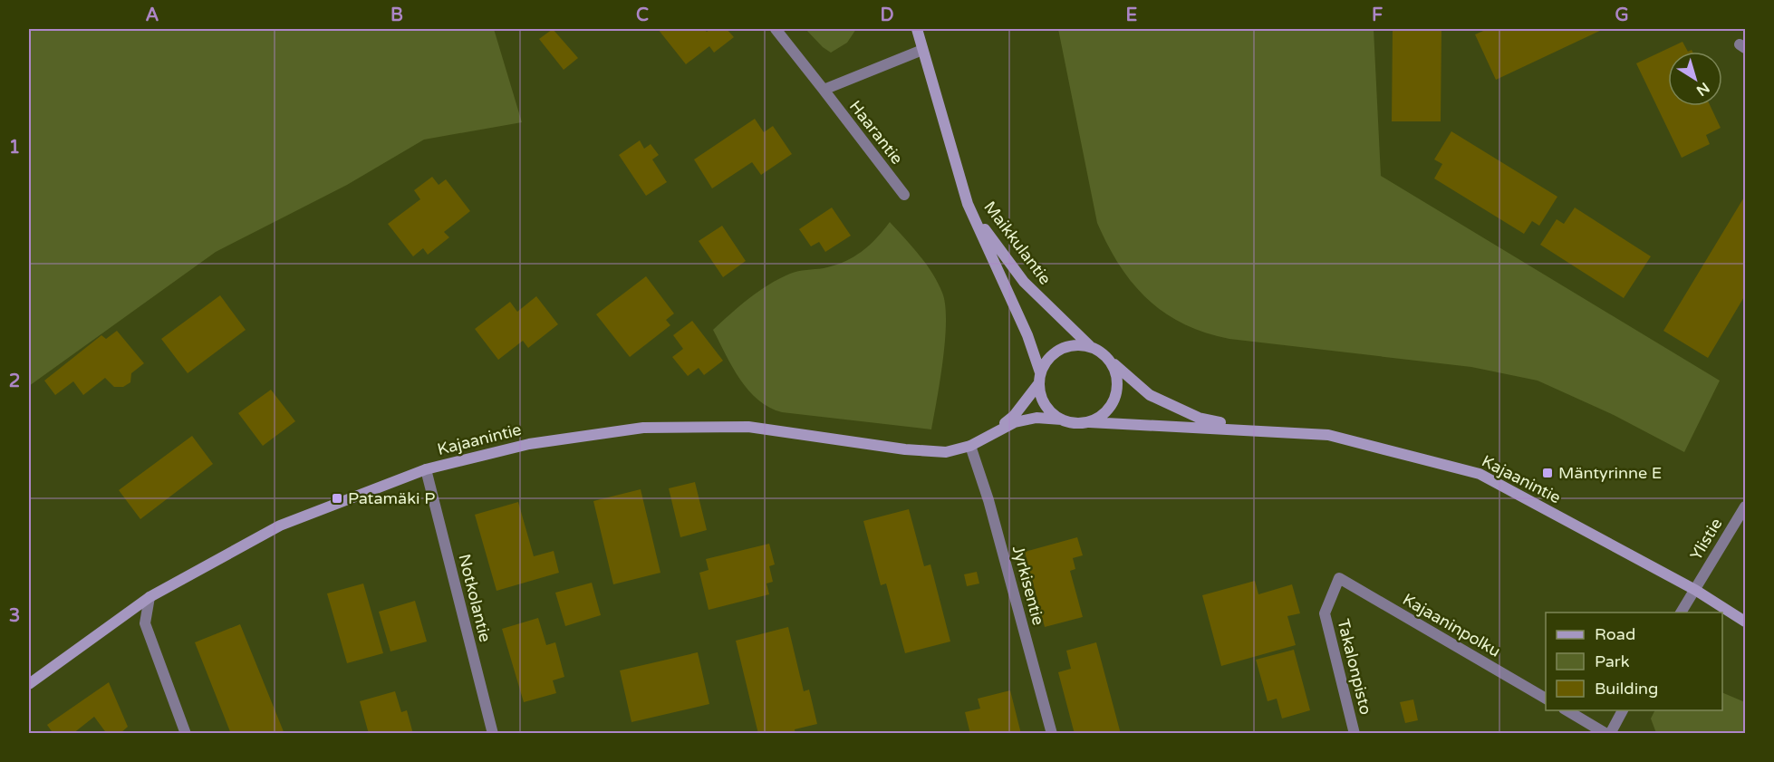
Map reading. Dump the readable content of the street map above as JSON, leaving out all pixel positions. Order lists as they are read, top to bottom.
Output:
{
  "streets": {
    "main road": ["Maikkulantie", "Kajaanintie"],
    "street": [
      "Haarantie",
      "Ylistie",
      "Jyrkisentie",
      "Notkolantie",
      "Kajaaninpolku",
      "Takalonpisto"
    ]
  },
  "crossings": [
    ["Haarantie", "Maikkulantie"],
    ["Maikkulantie", "Kajaanintie"],
    ["Kajaanintie", "Ylistie"],
    ["Kajaanintie", "Jyrkisentie"],
    ["Kajaanintie", "Notkolantie"],
    ["Kajaaninpolku", "Takalonpisto"]
  ],
  "places": {
    "transit": ["Mäntyrinne E", "Patamäki P"]
  },
  "legend": ["Road", "Park", "Building"],
  "north": "bottom right",
  "grid": {
    "columns": [
      "A",
      "B",
      "C",
      "D",
      "E",
      "F",
      "G"
    ],
    "rows": ["1", "2", "3"]
  }
}
